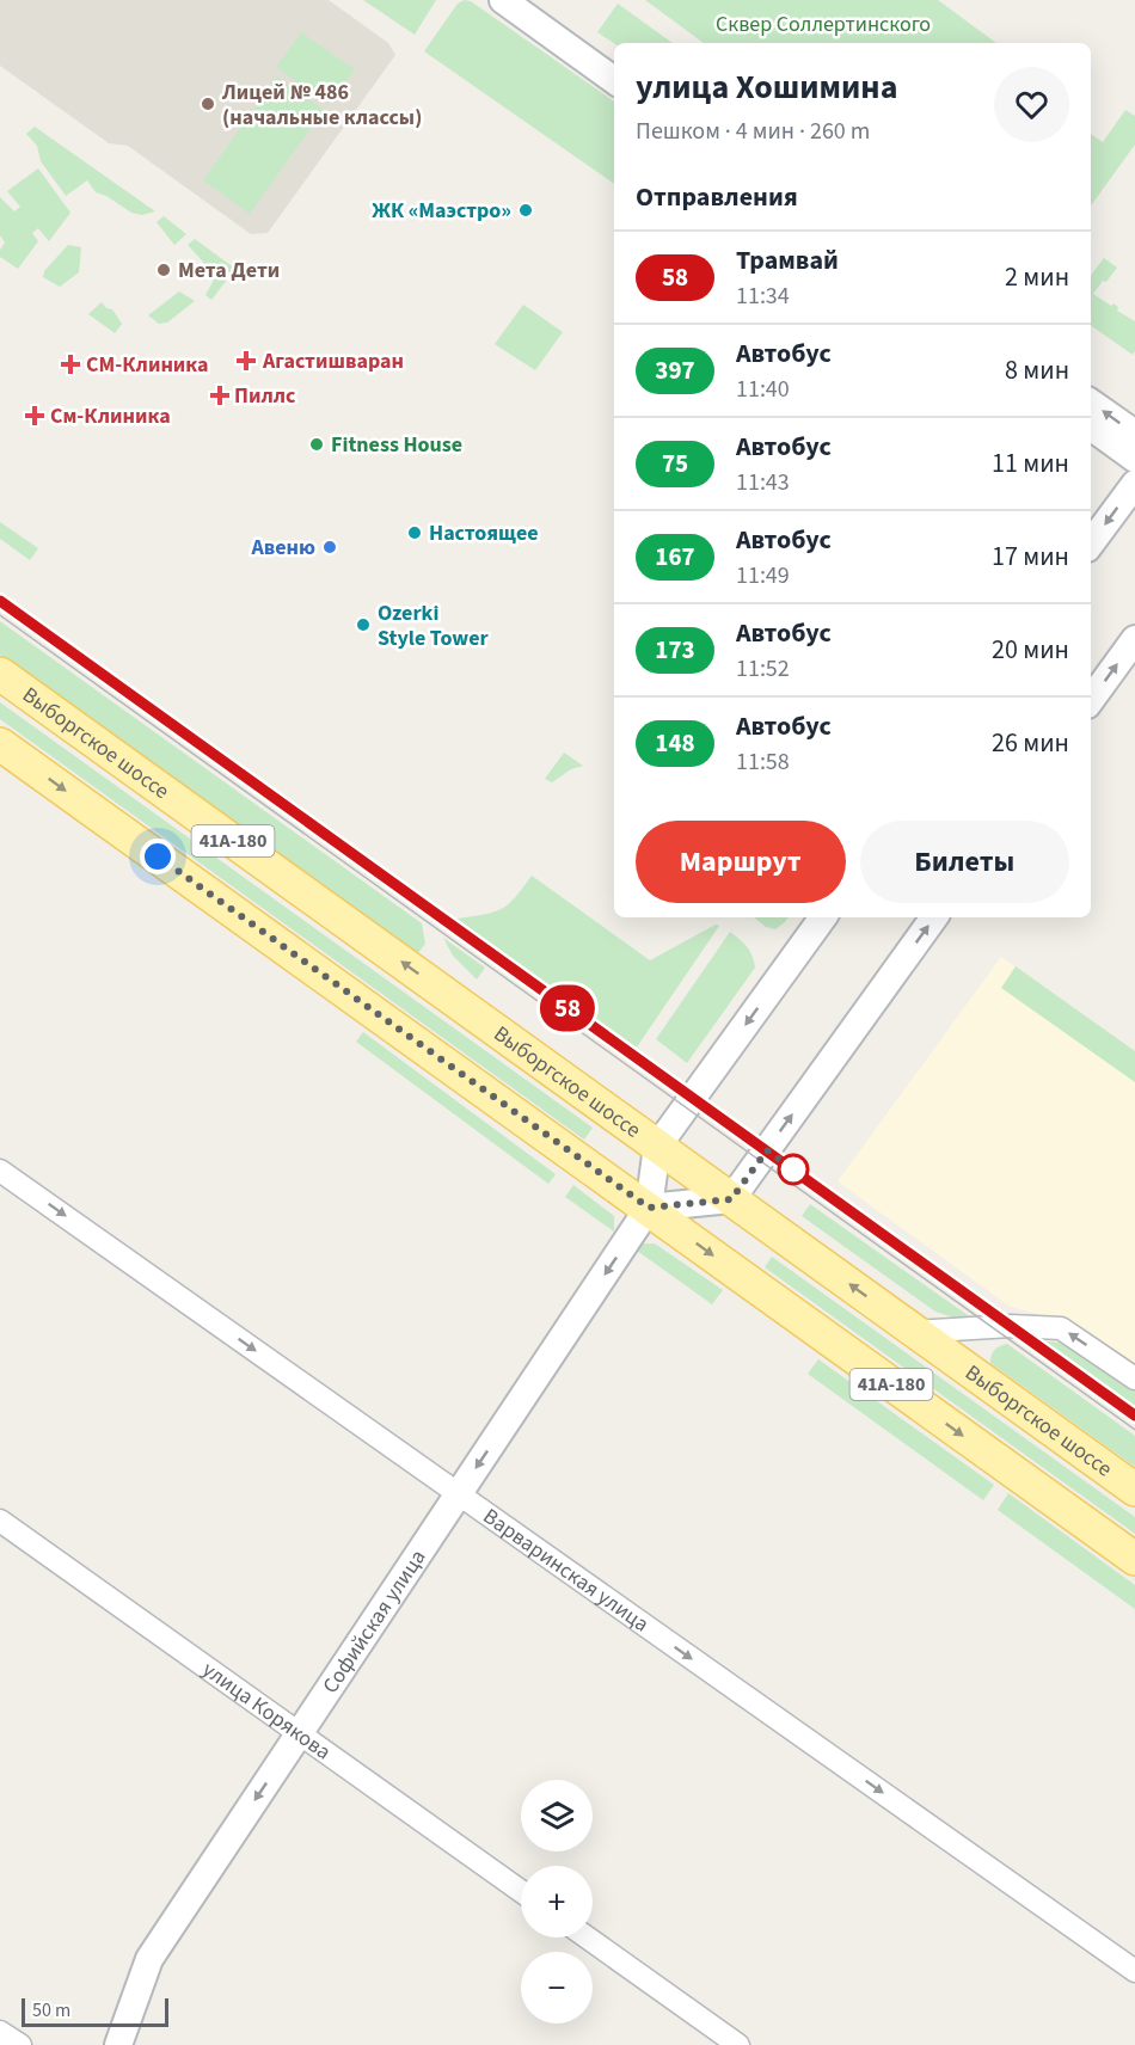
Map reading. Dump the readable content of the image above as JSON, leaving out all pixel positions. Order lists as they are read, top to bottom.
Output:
{
  "streets": {
    "main road": ["Выборгское шоссе", "41А-180"],
    "street": ["Варваринская улица", "Софийская улица", "улица Корякова"]
  },
  "crossings": [
    ["41А-180", "Софийская улица"],
    ["Варваринская улица", "Софийская улица"],
    ["Софийская улица", "улица Корякова"]
  ],
  "one_way": ["Варваринская улица", "Софийская улица"],
  "parks": ["Сквер Соллертинского"],
  "places": {
    "other": [
      "Лицей № 486 (начальные классы)",
      "ЖК «Маэстро»",
      "Мета Дети",
      "Fitness House",
      "Настоящее",
      "Авеню",
      "Ozerki Style Tower"
    ],
    "health": [
      "Агастишваран",
      "СМ-Клиника",
      "Пиллс",
      "См-Клиника"
    ]
  },
  "lines": ["tram line 58"],
  "scale_bar": "50 m",
  "page": {
    "on_map": "58",
    "heading": [
      ["улица Хошимина", "Пешком · 4 мин · 260 m"],
      "Отправления"
    ],
    "list": [
      {
        "mark": "58",
        "name": "Трамвай",
        "note": "11:34",
        "value": "2 мин"
      },
      {
        "mark": "397",
        "name": "Автобус",
        "note": "11:40",
        "value": "8 мин"
      },
      {
        "mark": "75",
        "name": "Автобус",
        "note": "11:43",
        "value": "11 мин"
      },
      {
        "mark": "167",
        "name": "Автобус",
        "note": "11:49",
        "value": "17 мин"
      },
      {
        "mark": "173",
        "name": "Автобус",
        "note": "11:52",
        "value": "20 мин"
      },
      {
        "mark": "148",
        "name": "Автобус",
        "note": "11:58",
        "value": "26 мин"
      }
    ],
    "buttons": ["Маршрут", "Билеты"],
    "map_buttons": ["+", "−"],
    "scale": "50 m"
  }
}
